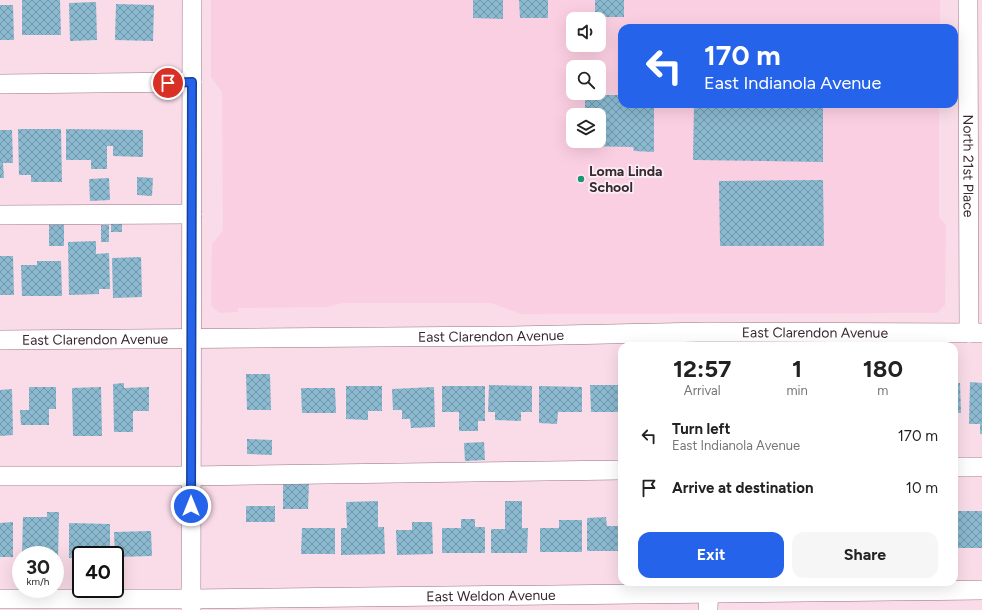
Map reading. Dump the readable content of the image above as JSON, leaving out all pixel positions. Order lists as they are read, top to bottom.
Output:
{
  "streets": {
    "street": ["North 21st Place", "East Clarendon Avenue", "East Weldon Avenue"]
  },
  "crossings": [
    ["North 21st Place", "East Clarendon Avenue"]
  ],
  "places": ["Loma Linda School"],
  "page": {
    "turn": ["170 m", "East Indianola Avenue"],
    "eta": [
      "12:57",
      "Arrival",
      "1",
      "min",
      "180",
      "m"
    ],
    "list": [
      {
        "name": "Turn left",
        "note": "East Indianola Avenue",
        "value": "170 m"
      },
      {
        "name": "Arrive at destination",
        "value": "10 m"
      }
    ],
    "buttons": ["Exit", "Share"],
    "speed": "30 km/h",
    "limit": "40"
  }
}
